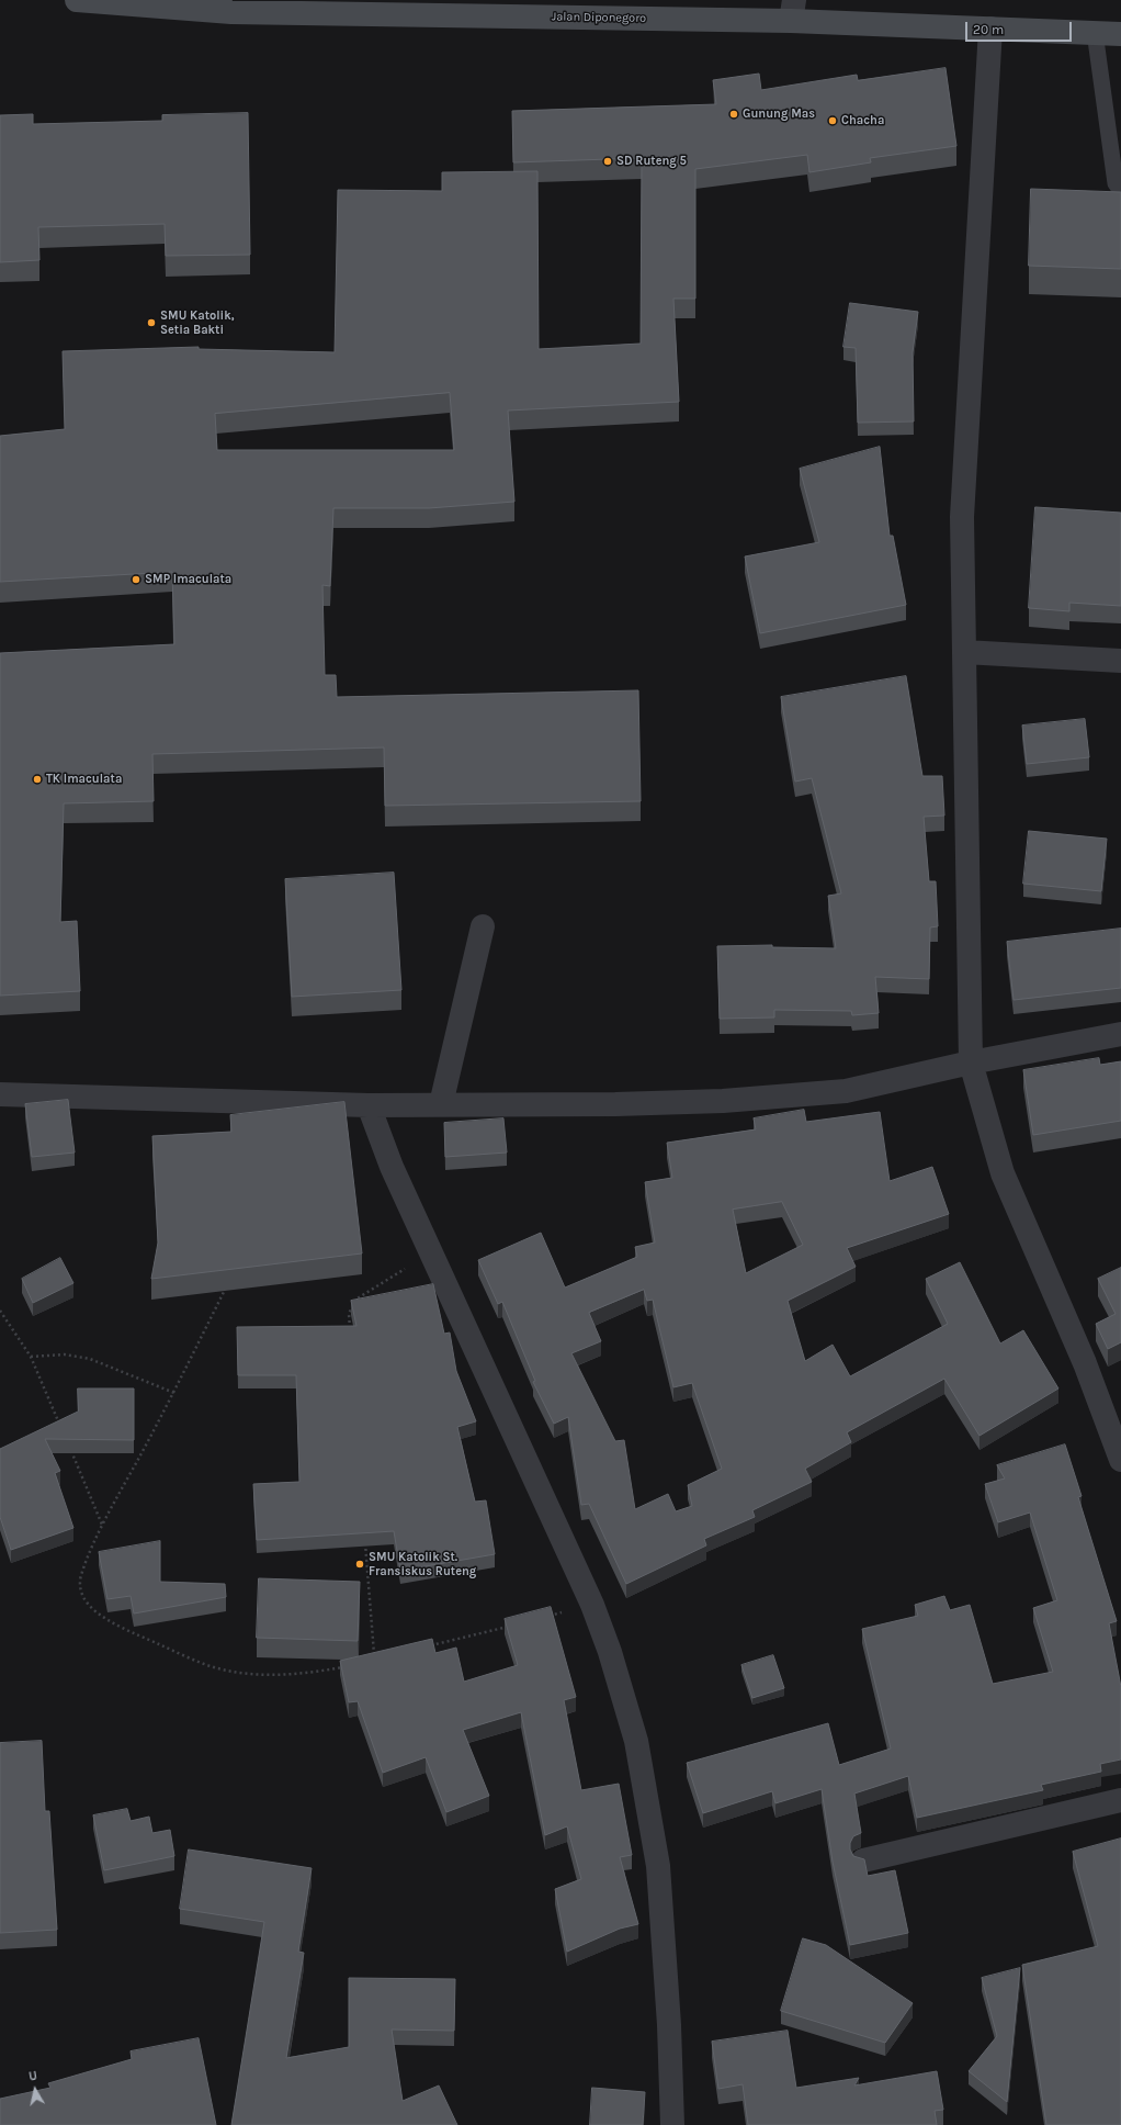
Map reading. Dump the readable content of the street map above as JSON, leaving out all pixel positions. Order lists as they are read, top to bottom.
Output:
{
  "streets": {
    "street": ["Jalan Diponegoro"]
  },
  "places": [
    "Gunung Mas",
    "Chacha",
    "SD Ruteng 5",
    "SMU Katolik, Setia Bakti",
    "SMP Imaculata",
    "TK Imaculata",
    "SMU Katolik St. Fransiskus Ruteng"
  ],
  "scale_bar": "20 m",
  "north": "top"
}
